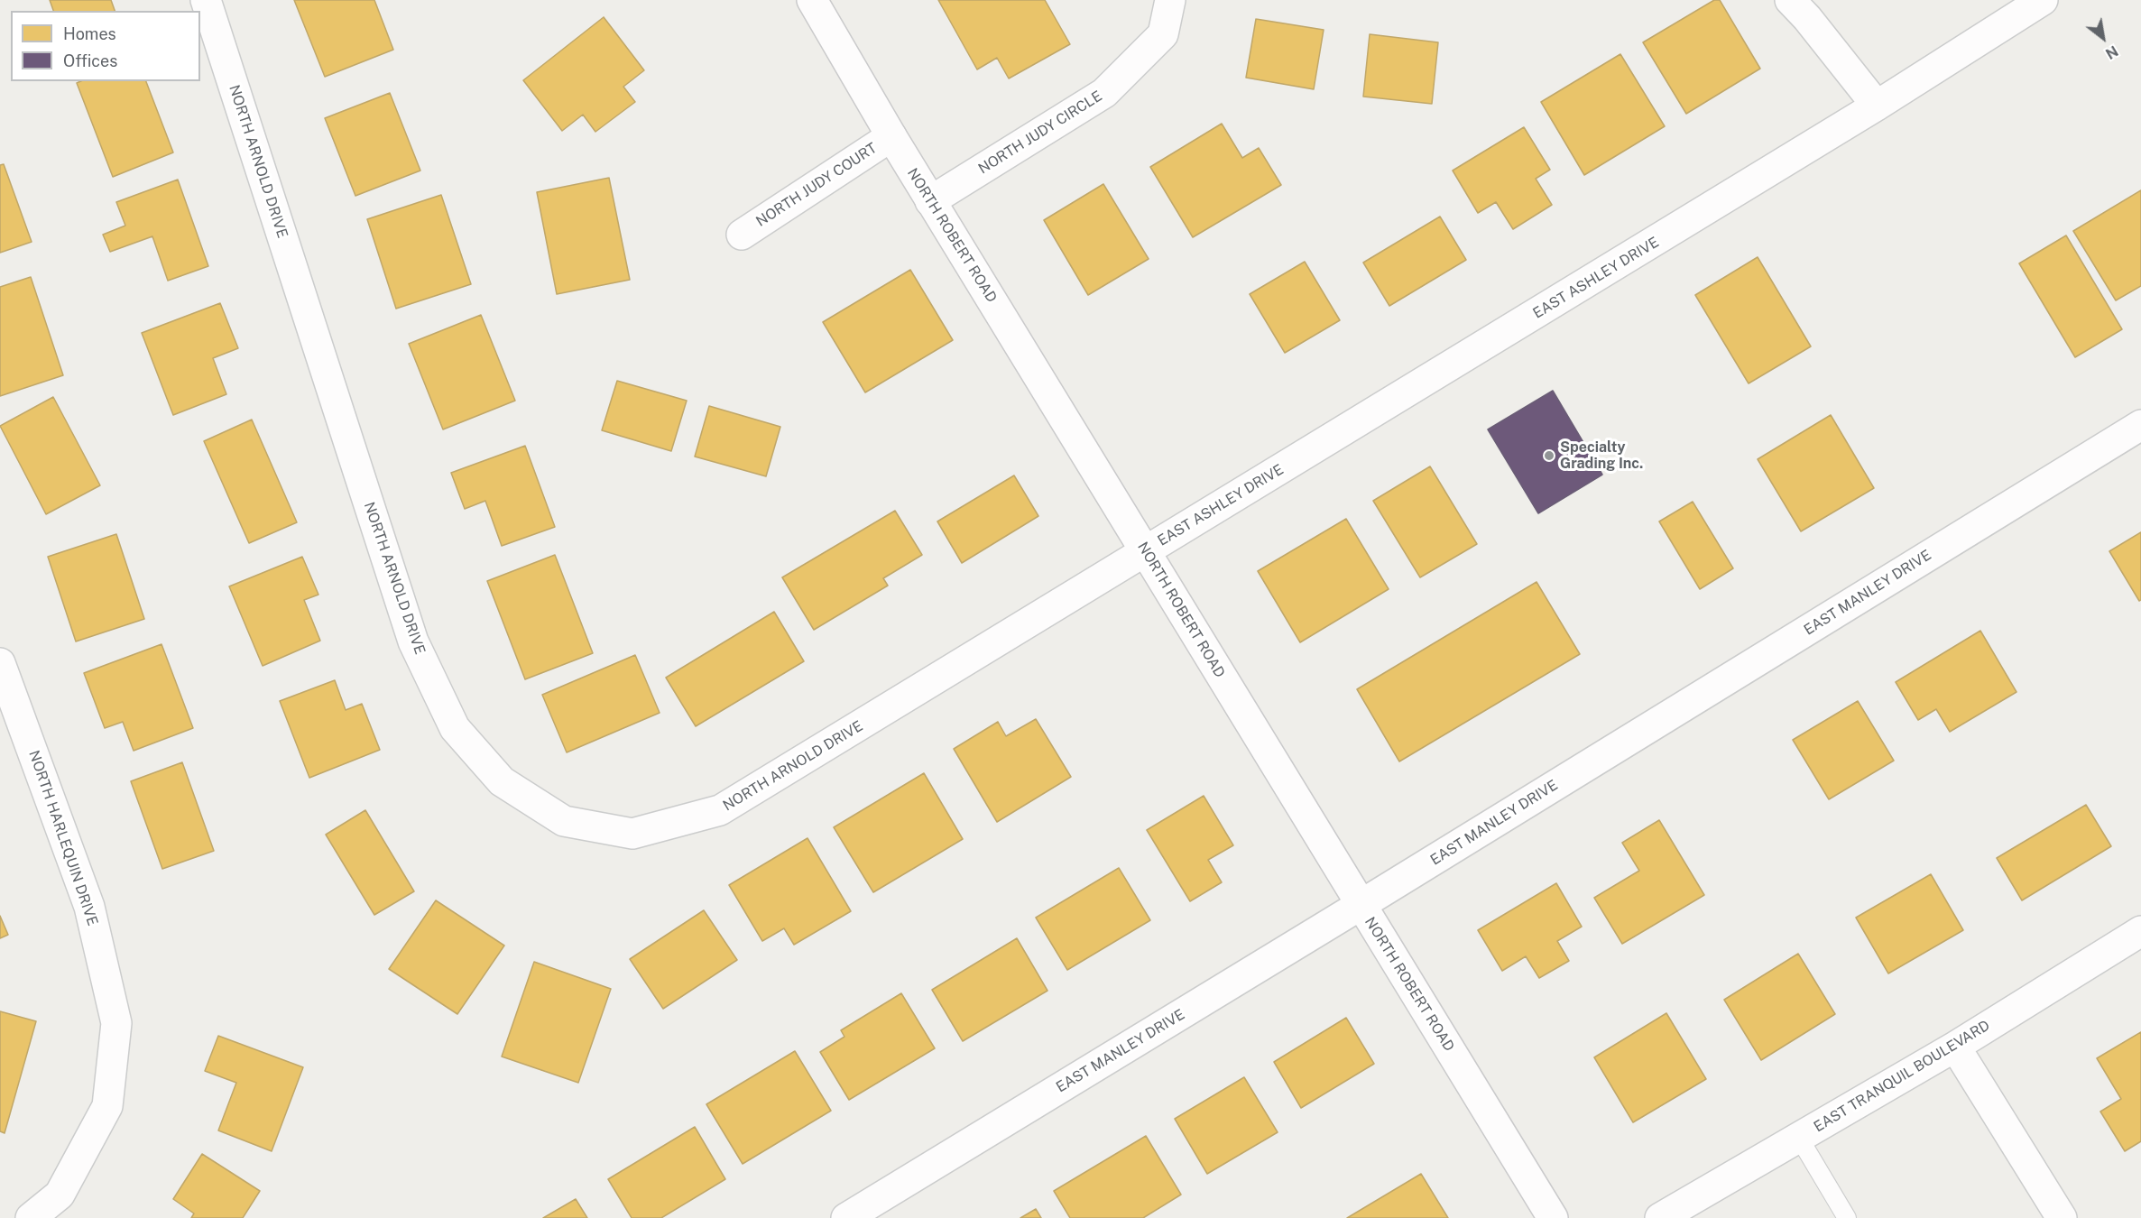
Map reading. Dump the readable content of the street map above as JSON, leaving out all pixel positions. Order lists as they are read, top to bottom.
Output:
{
  "streets": {
    "street": [
      "NORTH JUDY CIRCLE",
      "NORTH ARNOLD DRIVE",
      "NORTH JUDY COURT",
      "NORTH ROBERT ROAD",
      "EAST ASHLEY DRIVE",
      "EAST MANLEY DRIVE",
      "NORTH HARLEQUIN DRIVE",
      "EAST TRANQUIL BOULEVARD"
    ]
  },
  "crossings": [
    ["NORTH JUDY CIRCLE", "NORTH ROBERT ROAD"],
    ["NORTH ARNOLD DRIVE", "NORTH ROBERT ROAD"],
    ["NORTH ARNOLD DRIVE", "EAST ASHLEY DRIVE"],
    ["NORTH JUDY COURT", "NORTH ROBERT ROAD"],
    ["NORTH ROBERT ROAD", "EAST ASHLEY DRIVE"],
    ["NORTH ROBERT ROAD", "EAST MANLEY DRIVE"]
  ],
  "places": ["Specialty Grading Inc."],
  "legend": ["Homes", "Offices"],
  "north": "bottom right"
}
